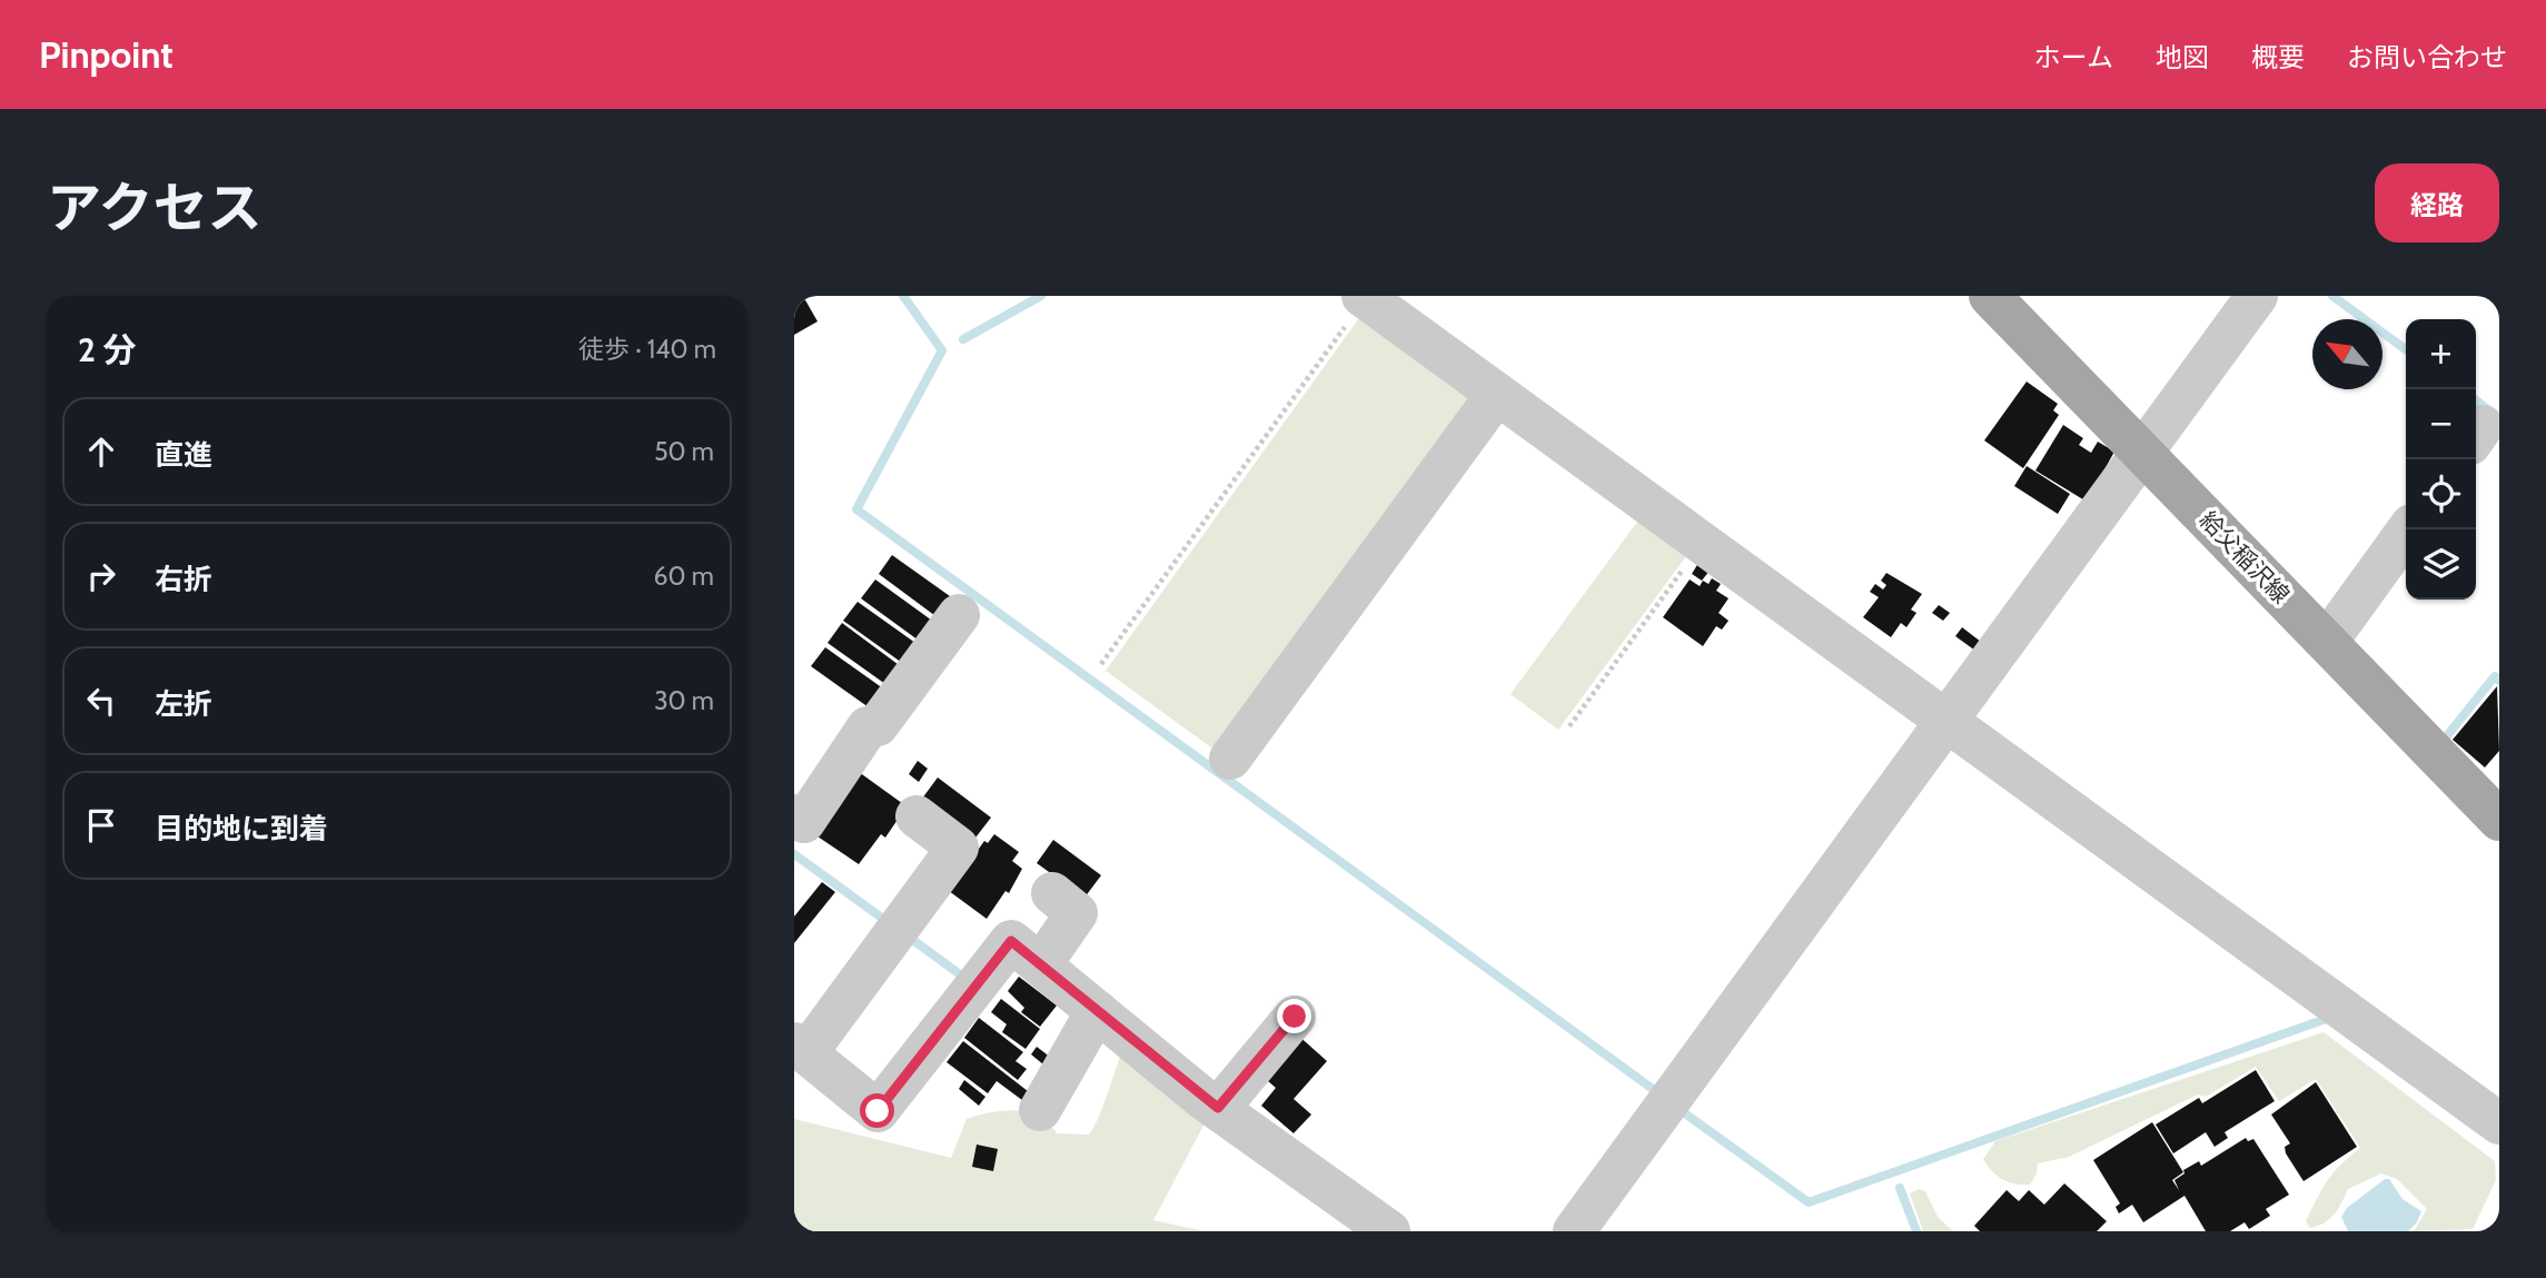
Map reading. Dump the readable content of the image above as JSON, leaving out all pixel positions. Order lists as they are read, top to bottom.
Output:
{
  "streets": {
    "main road": ["給父稲沢線"]
  },
  "north": "top left",
  "page": {
    "header": "Pinpoint",
    "nav": [
      "ホーム",
      "地図",
      "概要",
      "お問い合わせ"
    ],
    "title": "アクセス",
    "buttons": "経路",
    "heading": ["2 分", "徒歩 · 140 m"],
    "map_buttons": ["+", "−"],
    "list": [
      ["直進", "50 m"],
      ["右折", "60 m"],
      ["左折", "30 m"],
      "目的地に到着"
    ]
  }
}
